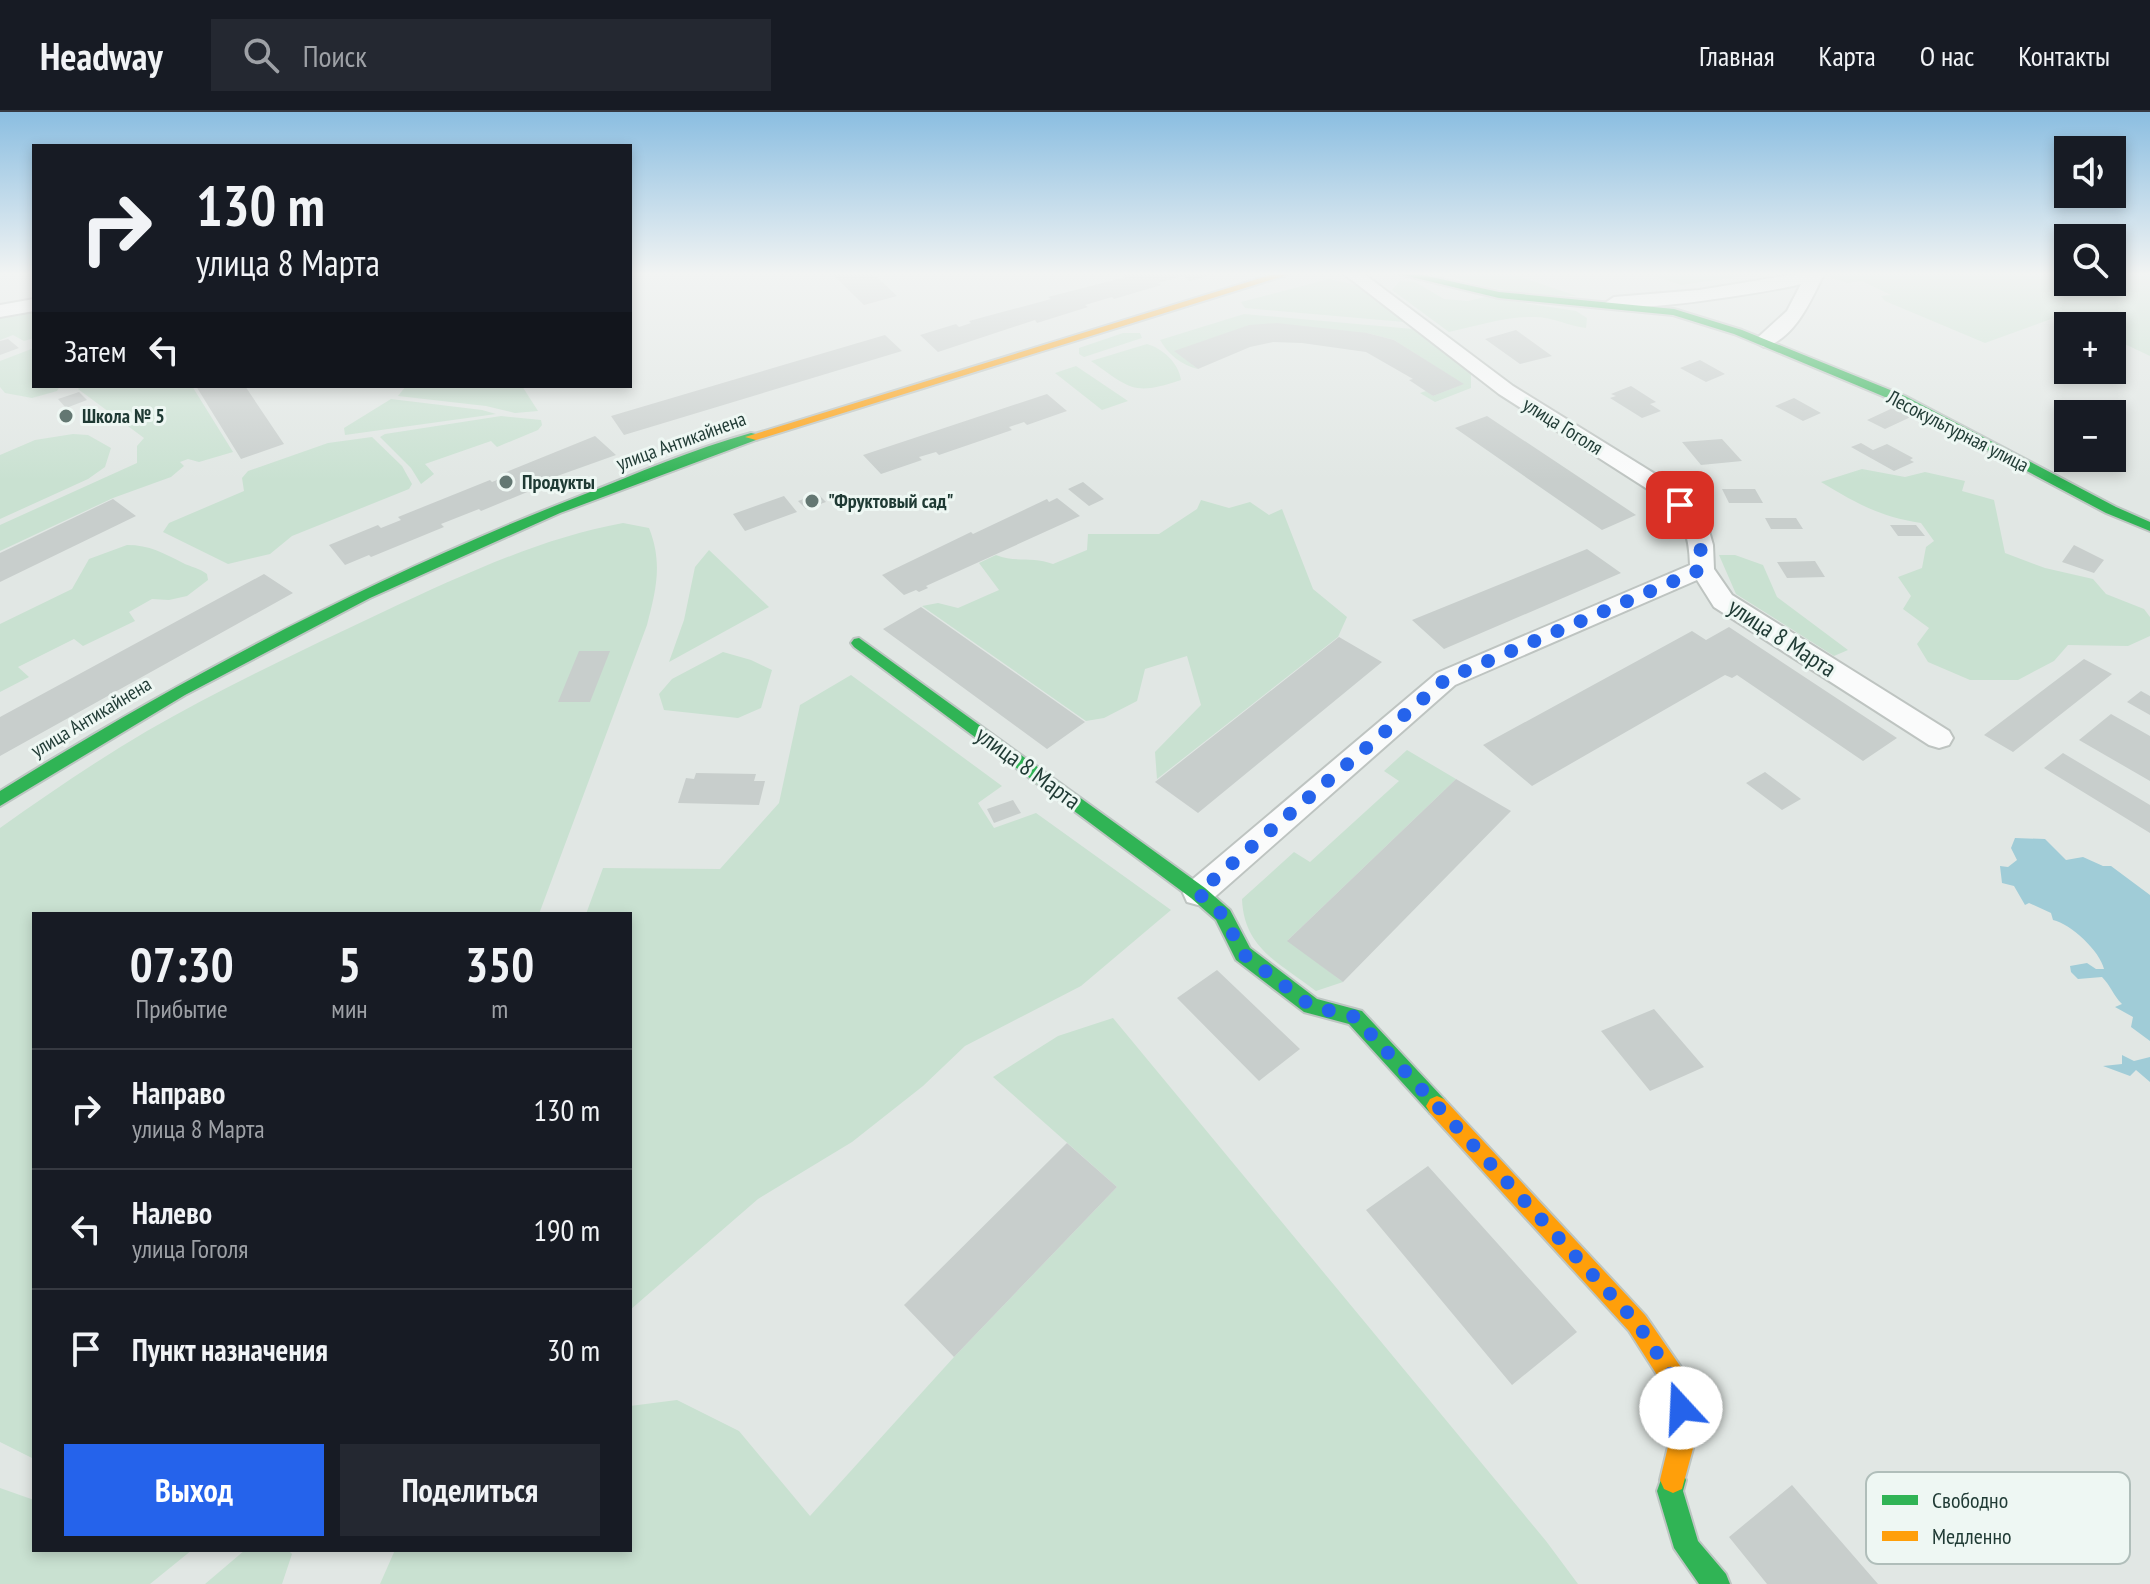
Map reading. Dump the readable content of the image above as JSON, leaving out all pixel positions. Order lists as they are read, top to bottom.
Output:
{
  "streets": {
    "street": [
      "улица Гоголя",
      "Лесокультурная улица",
      "улица Антикайнена",
      "улица 8 Марта"
    ]
  },
  "crossings": [
    ["улица Гоголя", "улица 8 Марта"]
  ],
  "places": ["Школа № 5", "Продукты", "\"Фруктовый сад\""],
  "legend": ["Свободно", "Медленно"],
  "page": {
    "header": "Headway",
    "search": "Поиск",
    "nav": [
      "Главная",
      "Карта",
      "О нас",
      "Контакты"
    ],
    "map_buttons": ["+", "−"],
    "turn": ["130 m", "улица 8 Марта"],
    "then": "Затем",
    "eta": [
      "07:30",
      "Прибытие",
      "5",
      "мин",
      "350",
      "m"
    ],
    "list": [
      {
        "name": "Направо",
        "note": "улица 8 Марта",
        "value": "130 m"
      },
      {
        "name": "Налево",
        "note": "улица Гоголя",
        "value": "190 m"
      },
      {
        "name": "Пункт назначения",
        "value": "30 m"
      }
    ],
    "buttons": ["Выход", "Поделиться"]
  }
}
